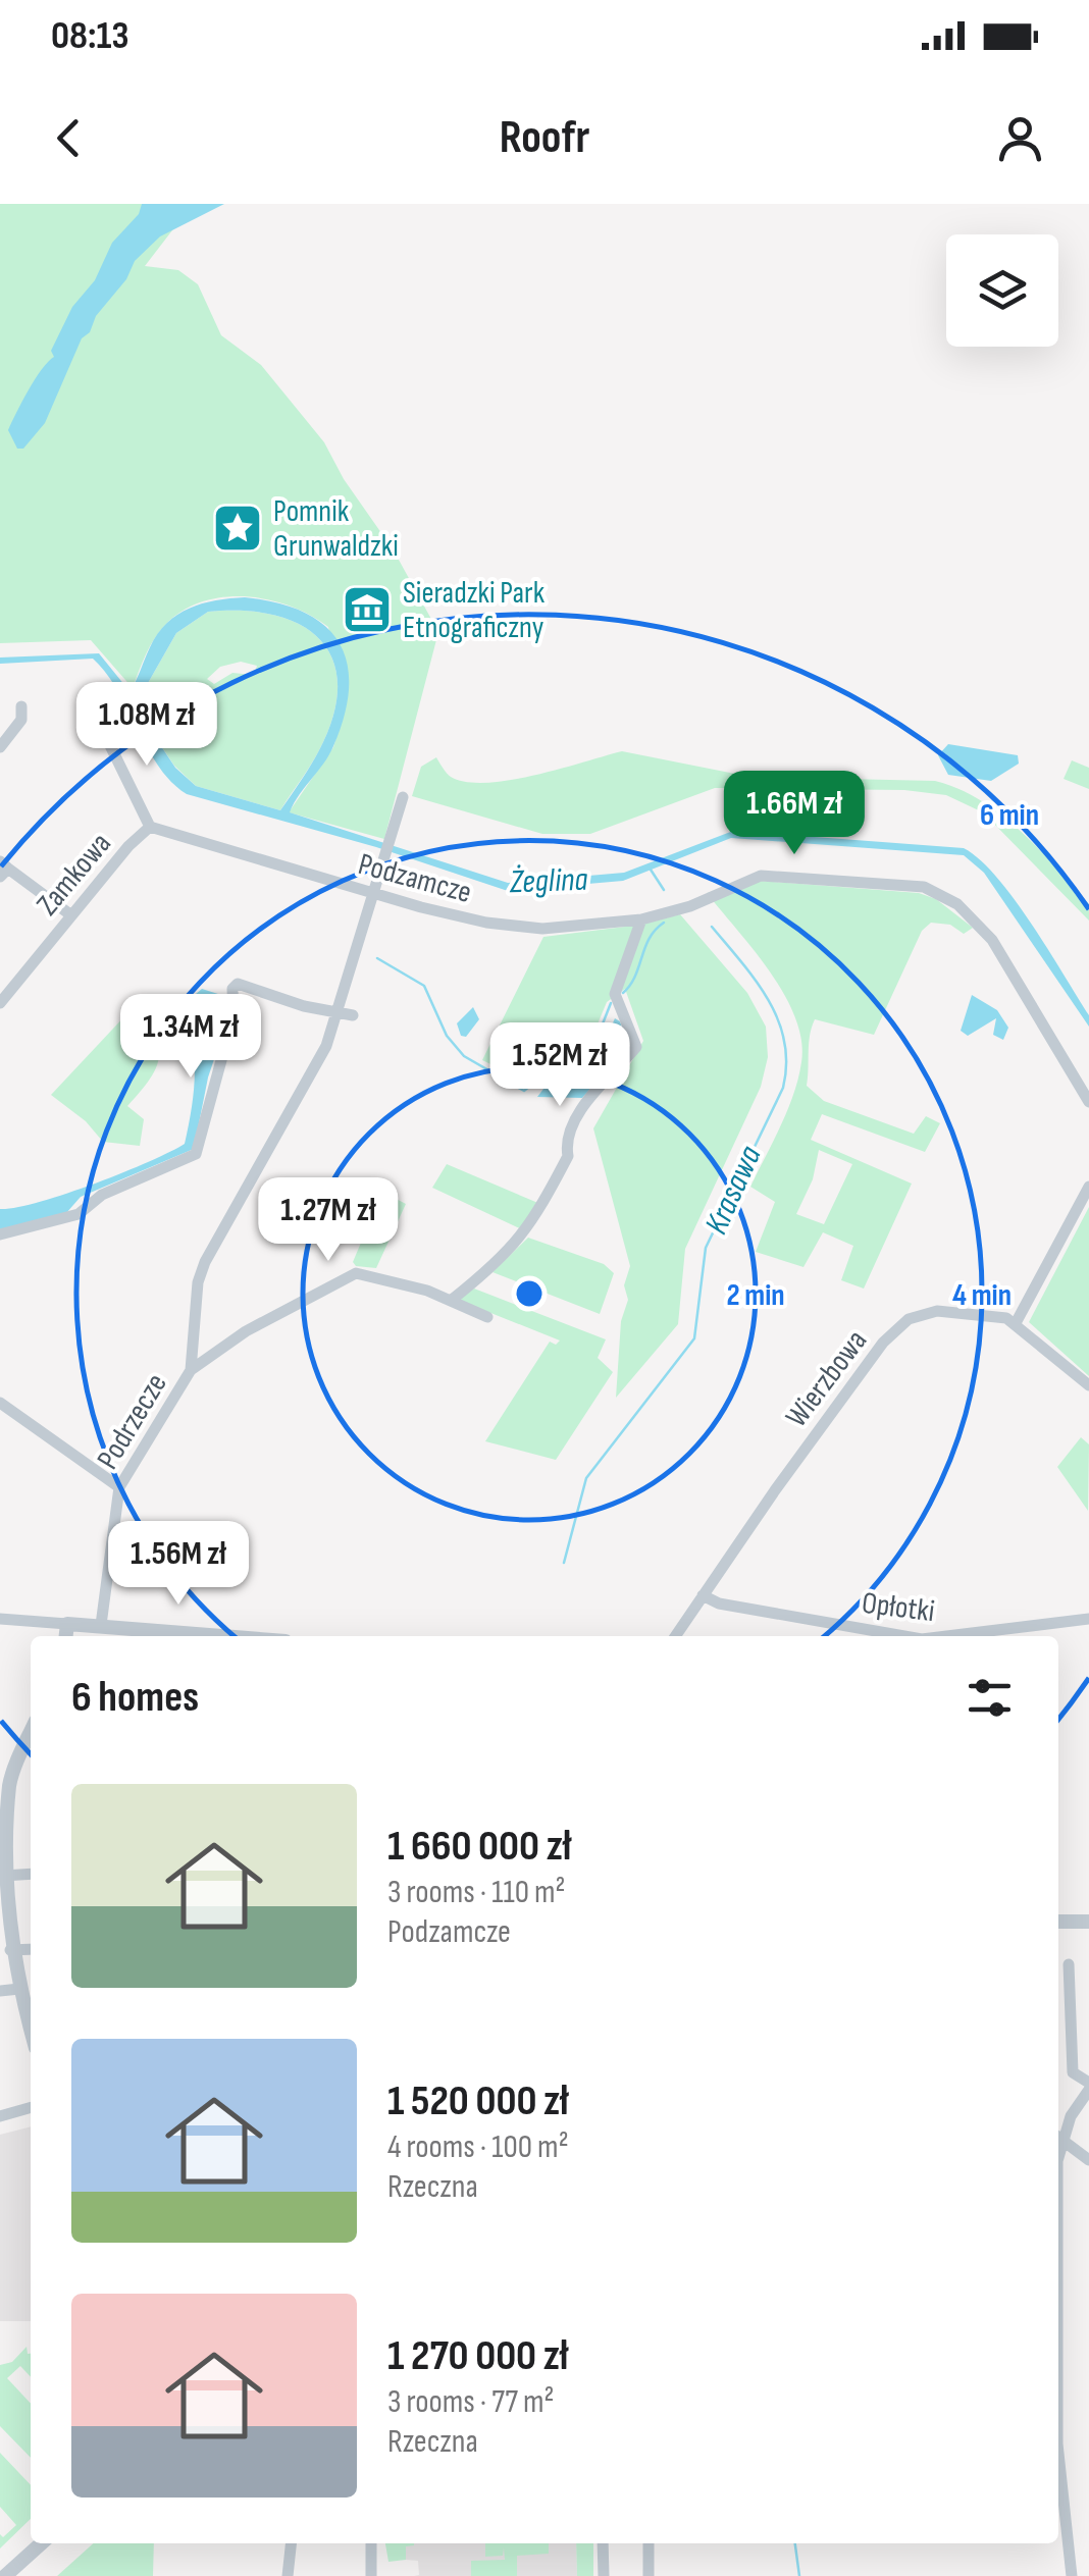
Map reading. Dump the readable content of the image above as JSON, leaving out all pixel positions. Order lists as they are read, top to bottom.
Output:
{
  "streets": {
    "street": [
      "Zamkowa",
      "Podzamcze",
      "Wierzbowa",
      "Podrzecze",
      "Opłotki"
    ]
  },
  "crossings": [
    ["Zamkowa", "Podzamcze"],
    ["Podzamcze", "Podrzecze"],
    ["Wierzbowa", "Opłotki"]
  ],
  "water": ["Żeglina", "Krasawa"],
  "places": {
    "place": ["Pomnik Grunwaldzki"],
    "museum": ["Sieradzki Park Etnograficzny"]
  },
  "page": {
    "status": "08:13",
    "header": "Roofr",
    "price": [
      "1.08M zł",
      "1.66M zł",
      "1.34M zł",
      "1.52M zł",
      "1.27M zł",
      "1.56M zł"
    ],
    "heading": "6 homes",
    "list": [
      {
        "name": "1 660 000 zł",
        "note": "3 rooms · 110 m² · Podzamcze"
      },
      {
        "name": "1 520 000 zł",
        "note": "4 rooms · 100 m² · Rzeczna"
      },
      {
        "name": "1 270 000 zł",
        "note": "3 rooms · 77 m² · Rzeczna"
      }
    ]
  },
  "rings": ["6 min", "2 min", "4 min"]
}
